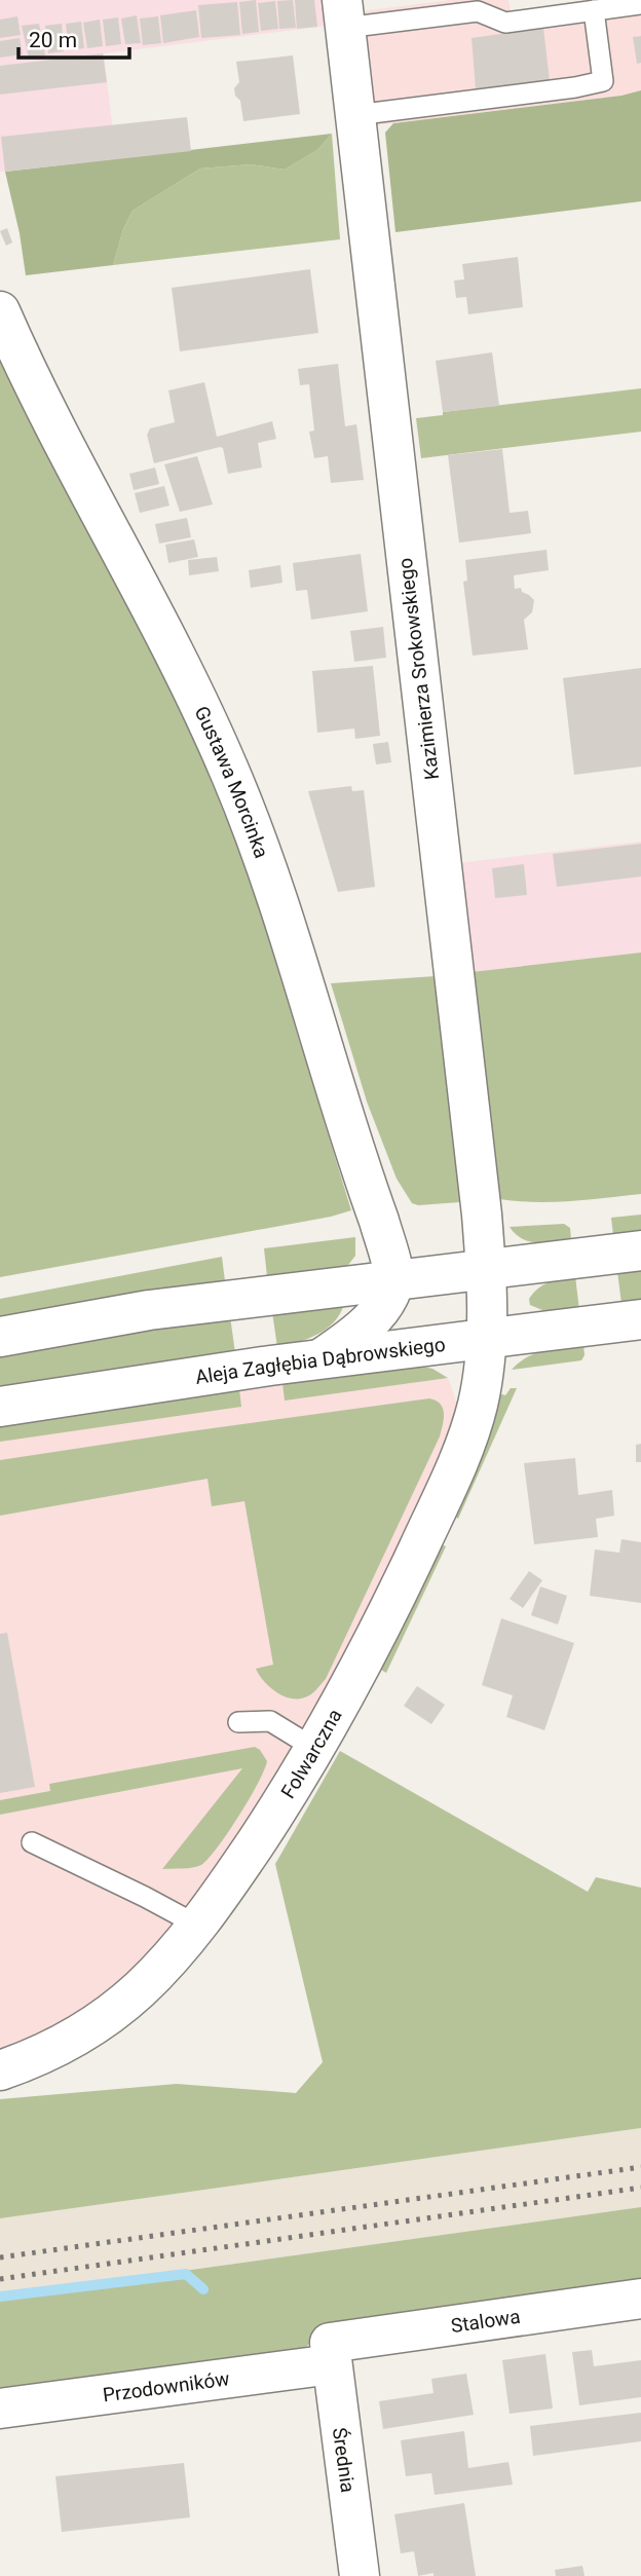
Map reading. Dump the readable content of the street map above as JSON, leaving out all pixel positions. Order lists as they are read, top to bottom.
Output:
{
  "streets": {
    "street": [
      "Kazimierza Srokowskiego",
      "Gustawa Morcinka",
      "Aleja Zagłębia Dąbrowskiego",
      "Folwarczna",
      "Stalowa",
      "Przodowników",
      "Średnia"
    ]
  },
  "crossings": [
    ["Kazimierza Srokowskiego", "Aleja Zagłębia Dąbrowskiego"],
    ["Kazimierza Srokowskiego", "Folwarczna"],
    ["Aleja Zagłębia Dąbrowskiego", "Folwarczna"],
    ["Stalowa", "Przodowników"],
    ["Stalowa", "Średnia"],
    ["Przodowników", "Średnia"]
  ],
  "scale_bar": "20 m"
}
